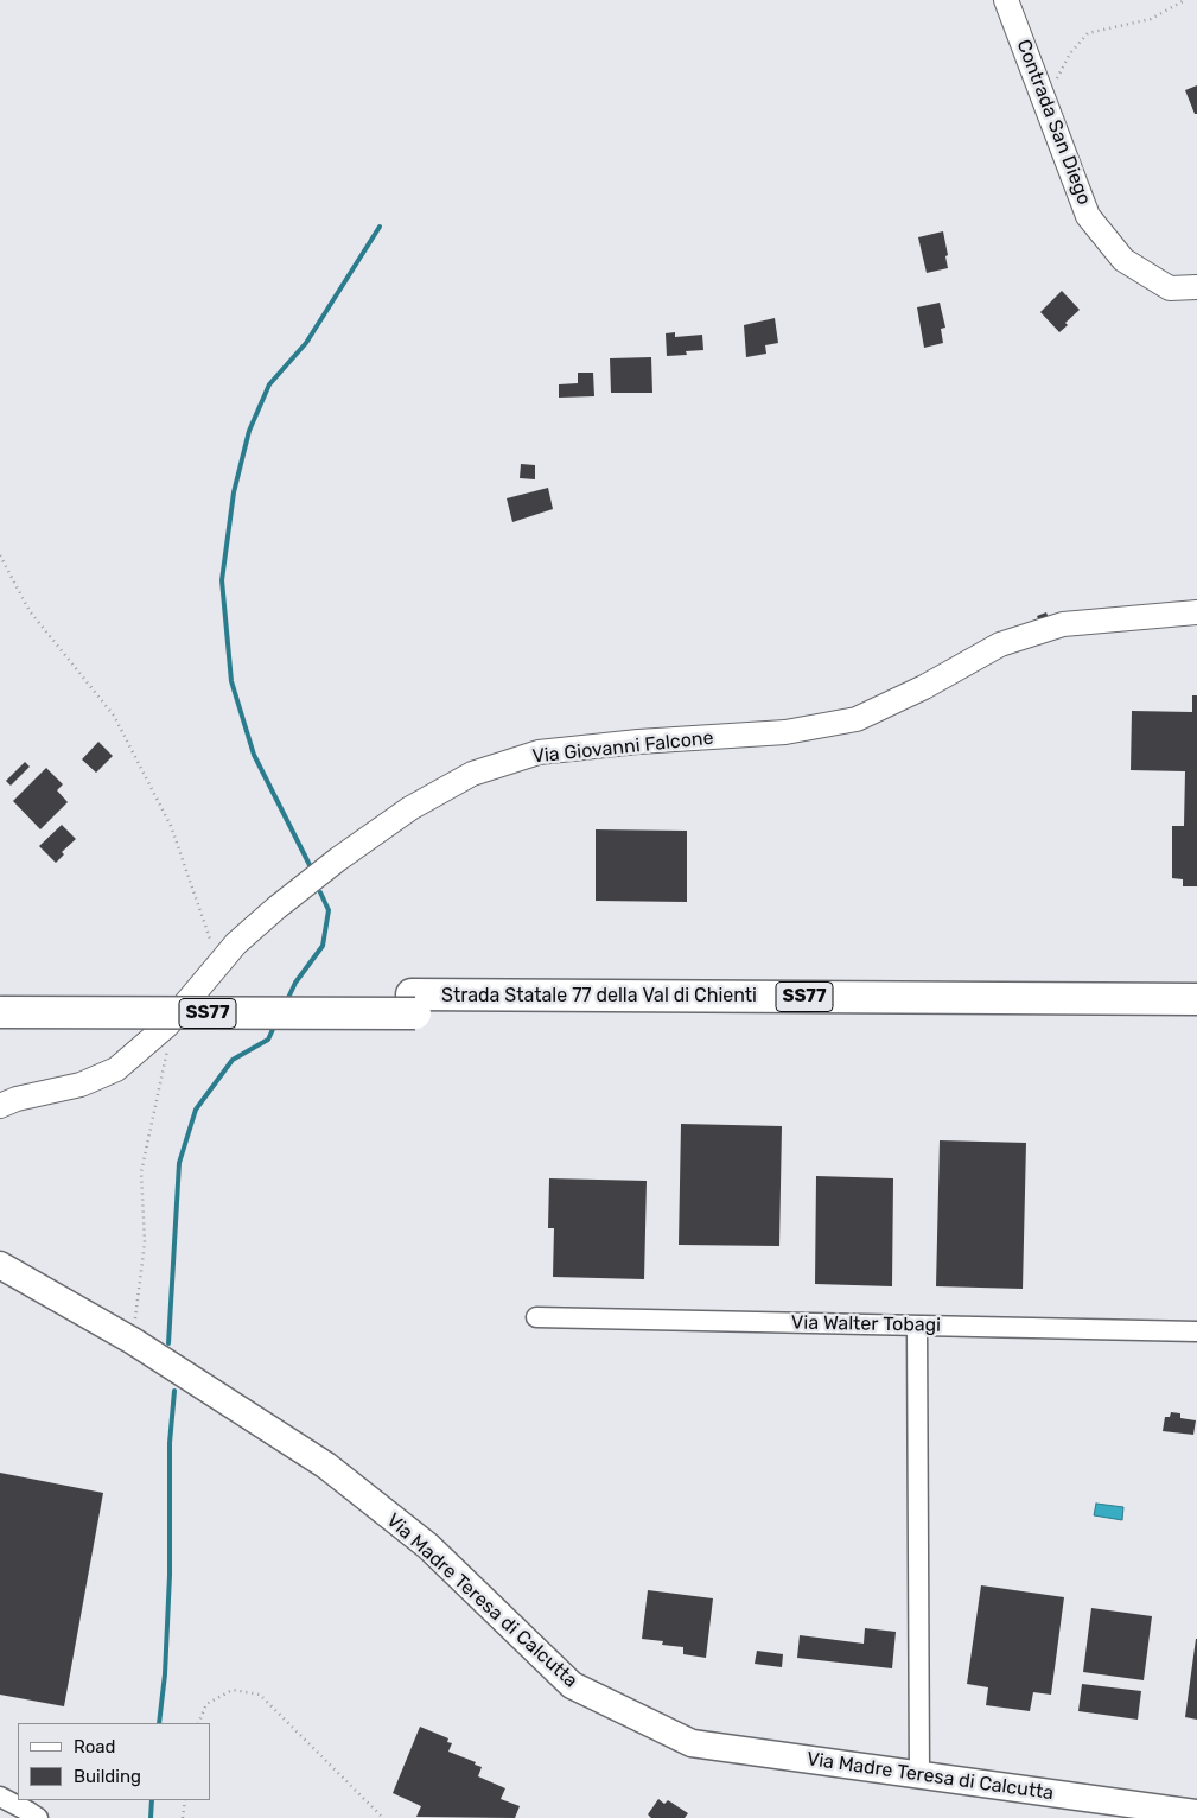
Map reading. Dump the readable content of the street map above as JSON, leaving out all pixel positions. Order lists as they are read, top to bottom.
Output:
{
  "streets": {
    "highway": ["Strada Statale 77 della Val di Chienti", "SS77"],
    "main road": ["Via Madre Teresa di Calcutta"],
    "street": ["Contrada San Diego", "Via Giovanni Falcone", "Via Walter Tobagi"]
  },
  "legend": ["Road", "Building"]
}
